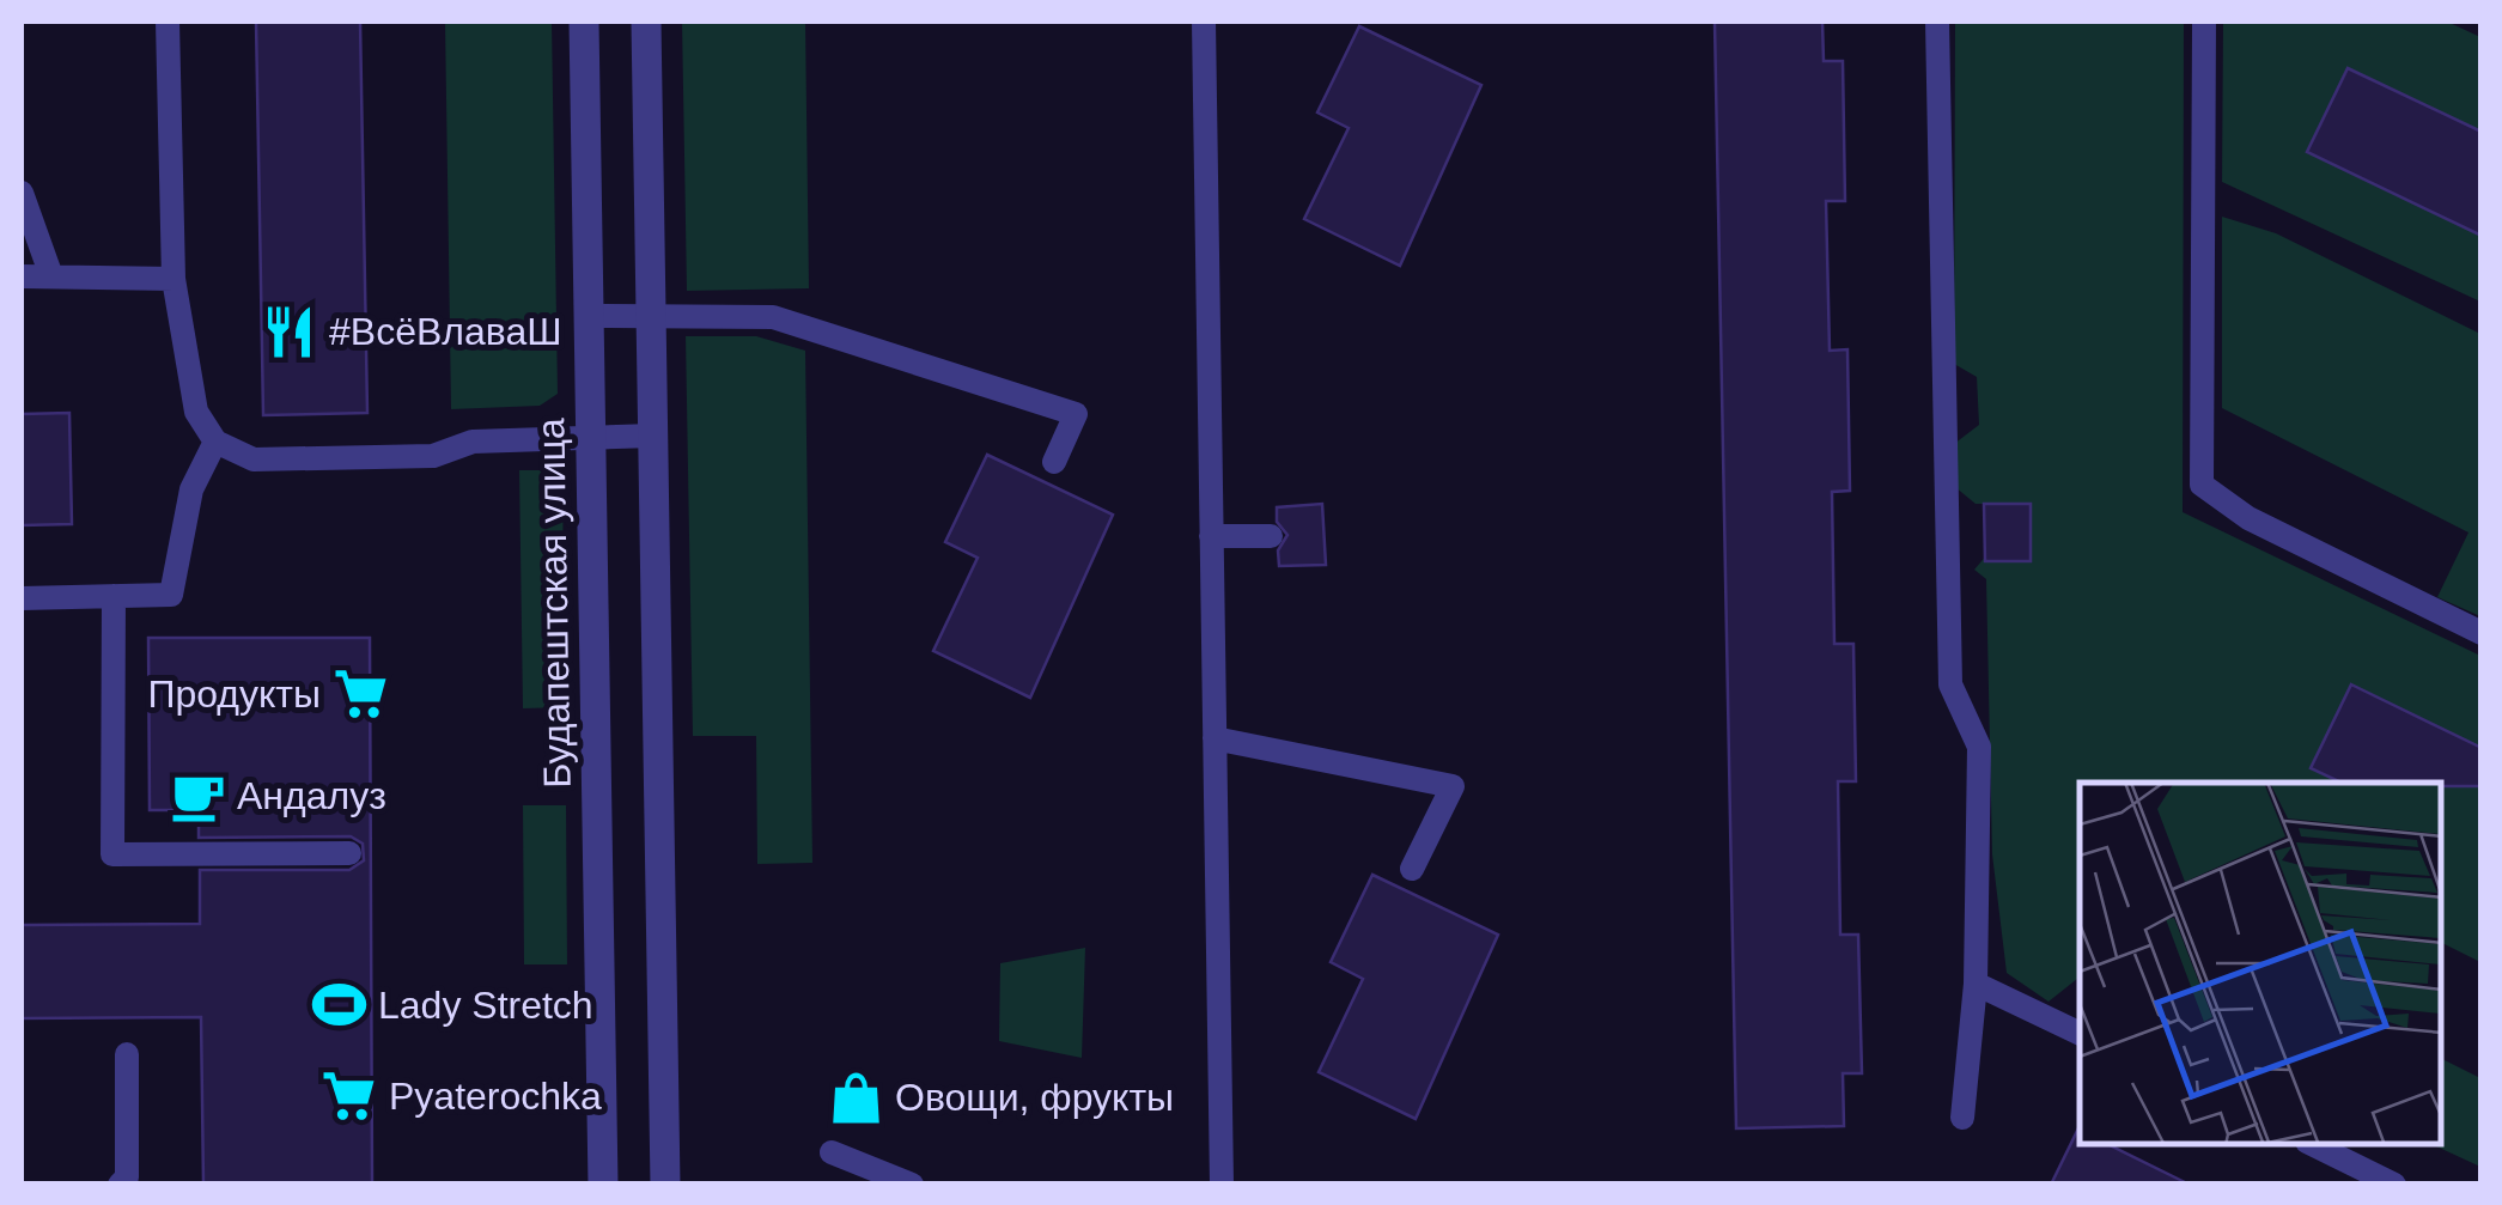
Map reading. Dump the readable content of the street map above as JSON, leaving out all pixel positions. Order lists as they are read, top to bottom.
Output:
{
  "streets": {
    "street": ["Будапештская улица"]
  },
  "places": {
    "restaurant": ["#ВсёВлаваШ"],
    "supermarket": ["Продукты", "Pyaterochka"],
    "cafe": ["Андалуз"],
    "sports": ["Lady Stretch"],
    "shop": ["Овощи, фрукты"]
  }
}
